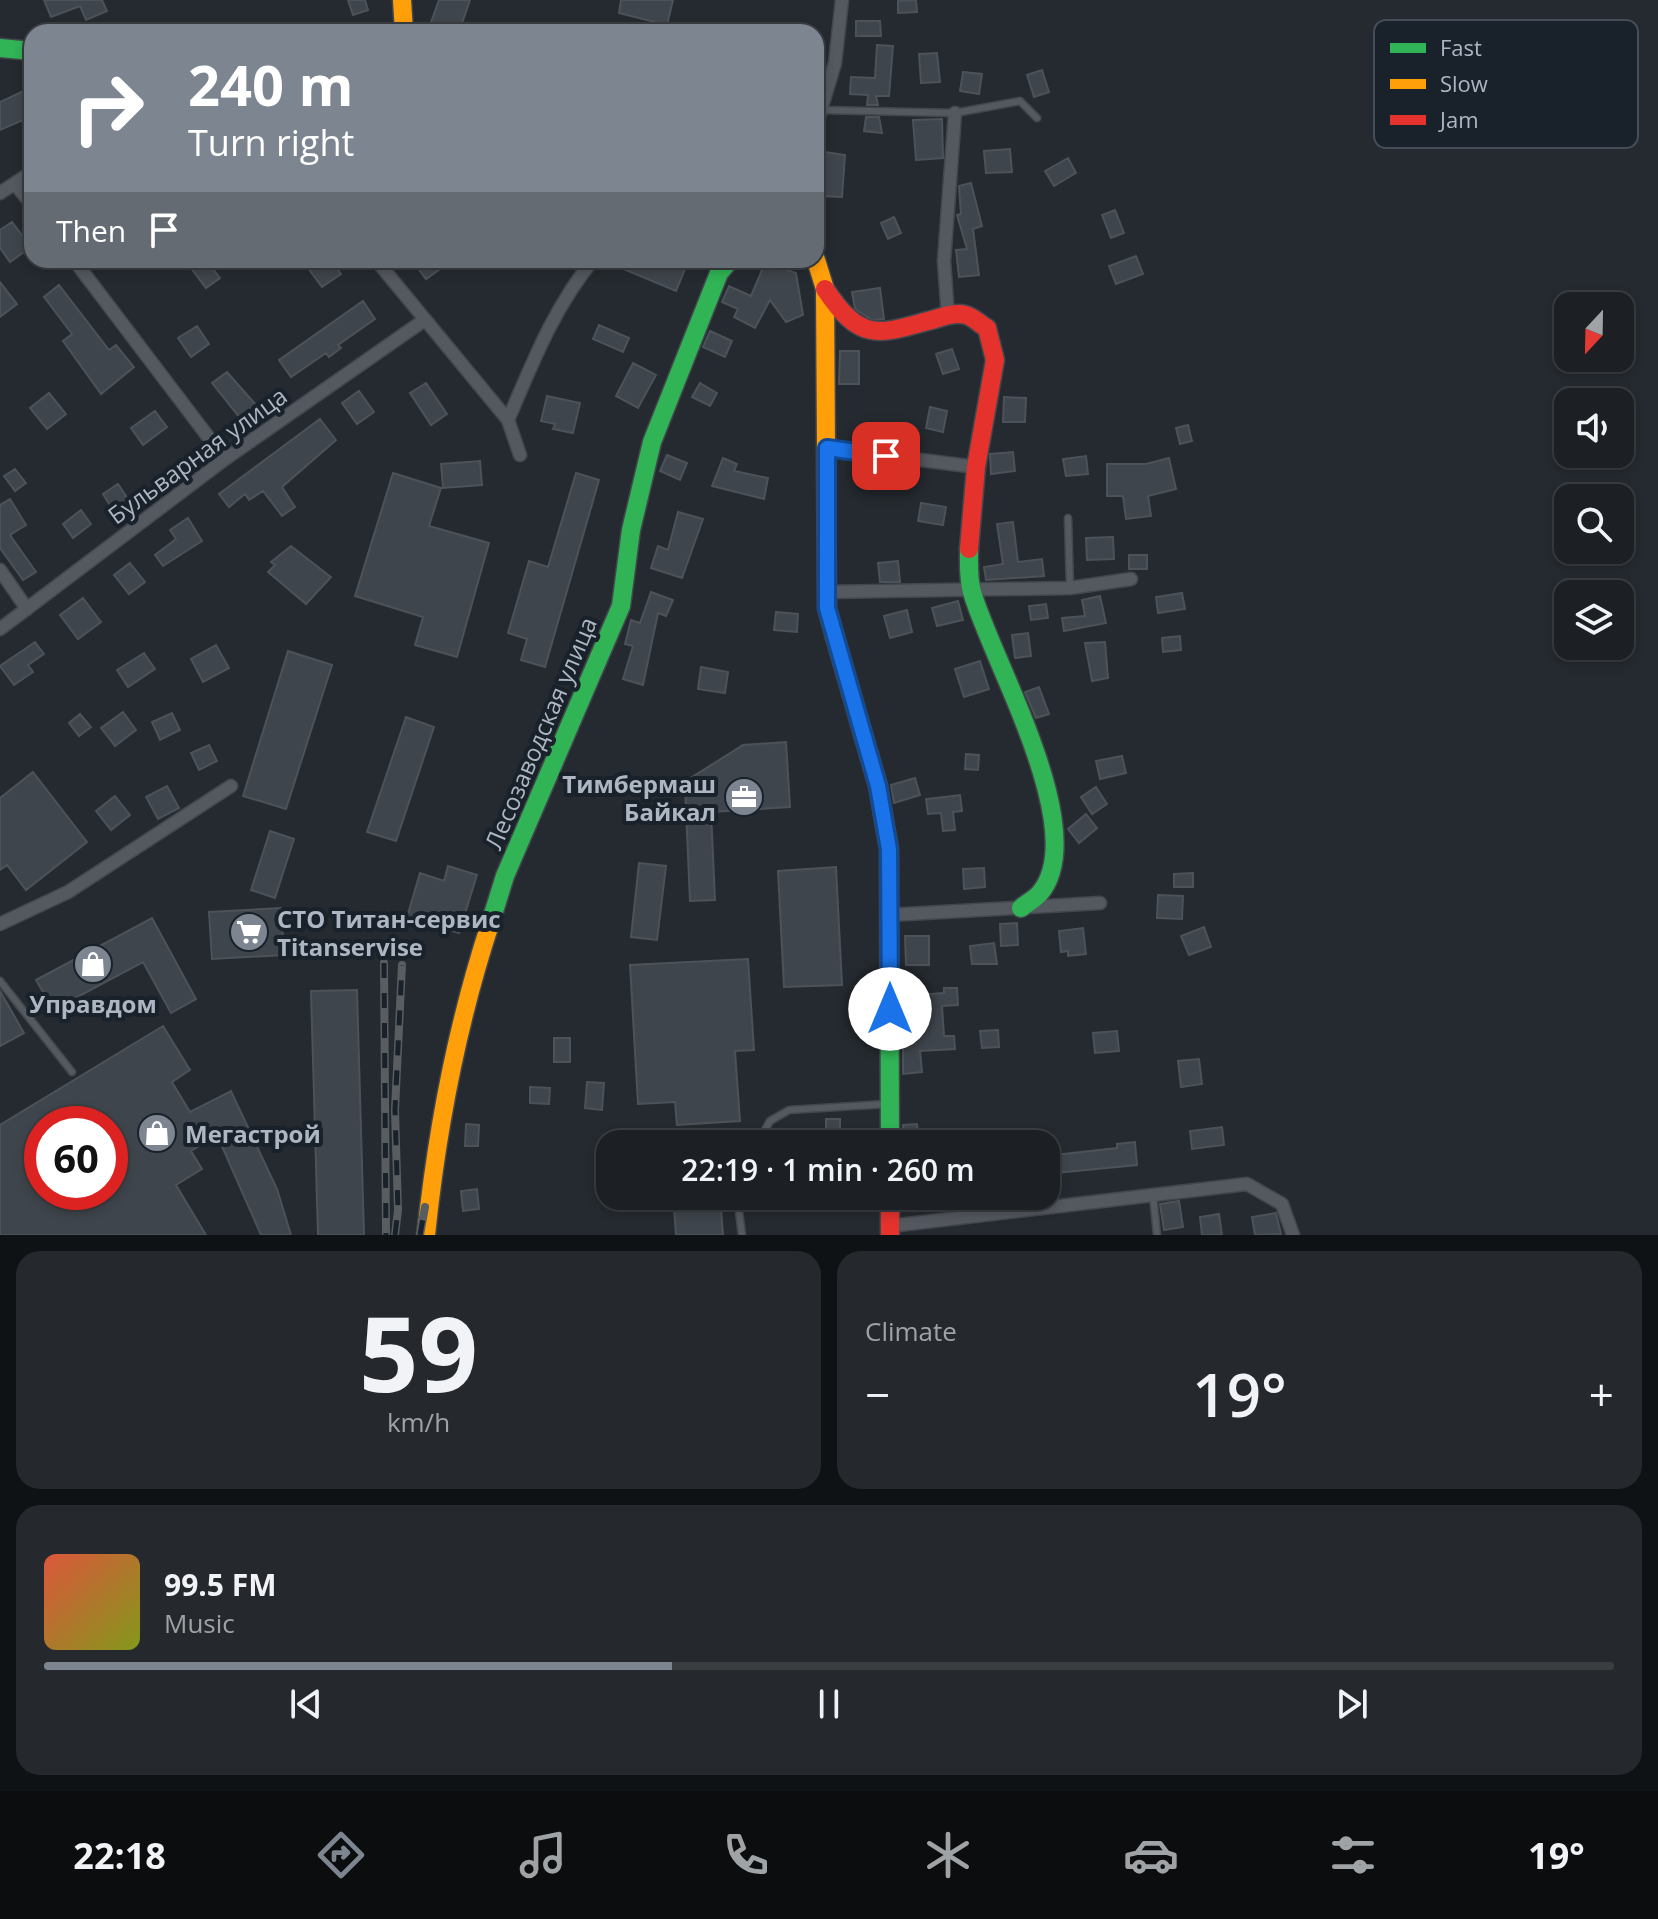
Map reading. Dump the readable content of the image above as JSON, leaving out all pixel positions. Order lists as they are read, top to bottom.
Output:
{
  "streets": {
    "street": ["Бульварная улица", "Лесозаводская улица"]
  },
  "places": {
    "office": ["Тимбермаш Байкал"],
    "supermarket": ["СТО Титан-сервис Titanservise"],
    "shop": ["Управдом", "Мегастрой"]
  },
  "legend": ["Fast", "Slow", "Jam"],
  "north": "bottom",
  "page": {
    "turn": ["240 m", "Turn right"],
    "then": "Then",
    "limit": "60",
    "trip": "22:19 · 1 min · 260 m",
    "tile": [
      ["59", "km/h"],
      "Climate"
    ],
    "heat": ["−", "19°", "+"],
    "song": ["99.5 FM", "Music"],
    "tabs": ["22:18", "19°"]
  }
}
